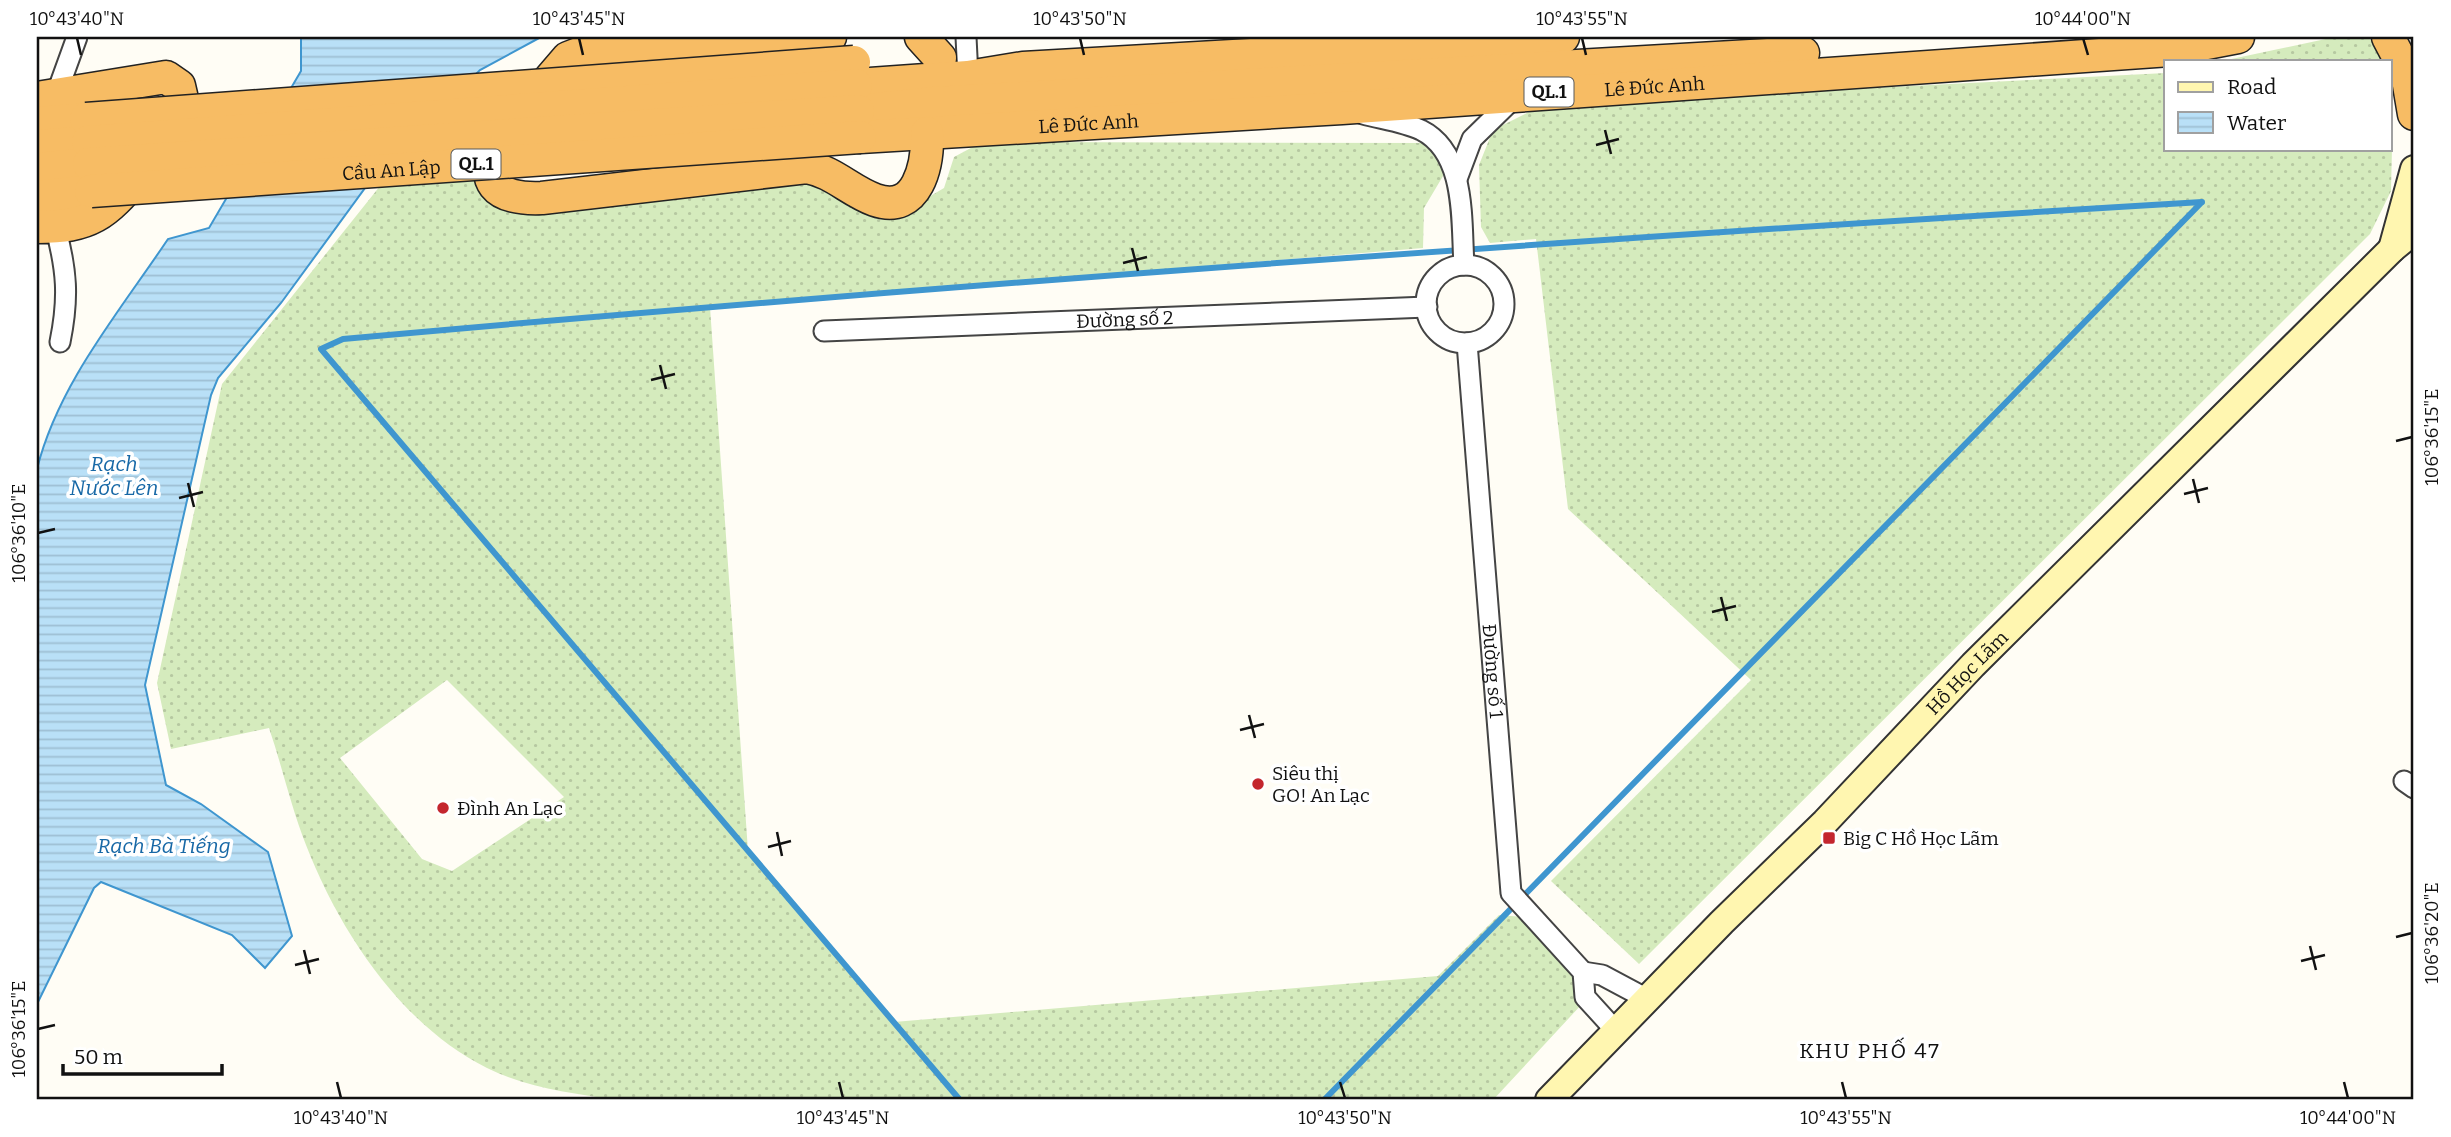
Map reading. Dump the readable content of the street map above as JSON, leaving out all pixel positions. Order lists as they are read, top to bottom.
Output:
{
  "streets": {
    "highway": ["Lê Đức Anh", "QL.1", "Cầu An Lập"],
    "main road": ["Hồ Học Lãm"],
    "street": ["Đường số 2", "Đường số 1"]
  },
  "crossings": [
    ["Lê Đức Anh", "QL.1"],
    ["Lê Đức Anh", "Cầu An Lập"],
    ["QL.1", "Cầu An Lập"],
    ["Đường số 2", "Đường số 1"],
    ["Đường số 1", "Hồ Học Lãm"]
  ],
  "districts": ["KHU PHỐ 47"],
  "water": ["Rạch Nước Lên", "Rạch Bà Tiếng"],
  "places": {
    "other": ["Siêu thị GO! An Lạc", "Đình An Lạc"],
    "transit": ["Big C Hồ Học Lãm"]
  },
  "legend": ["Road", "Water"],
  "scale_bar": "50 m",
  "coordinates": [
    "10°43'40\"N",
    "10°43'45\"N",
    "10°43'50\"N",
    "10°43'55\"N",
    "10°44'00\"N",
    "106°36'15\"E",
    "106°36'10\"E",
    "106°36'20\"E"
  ]
}
